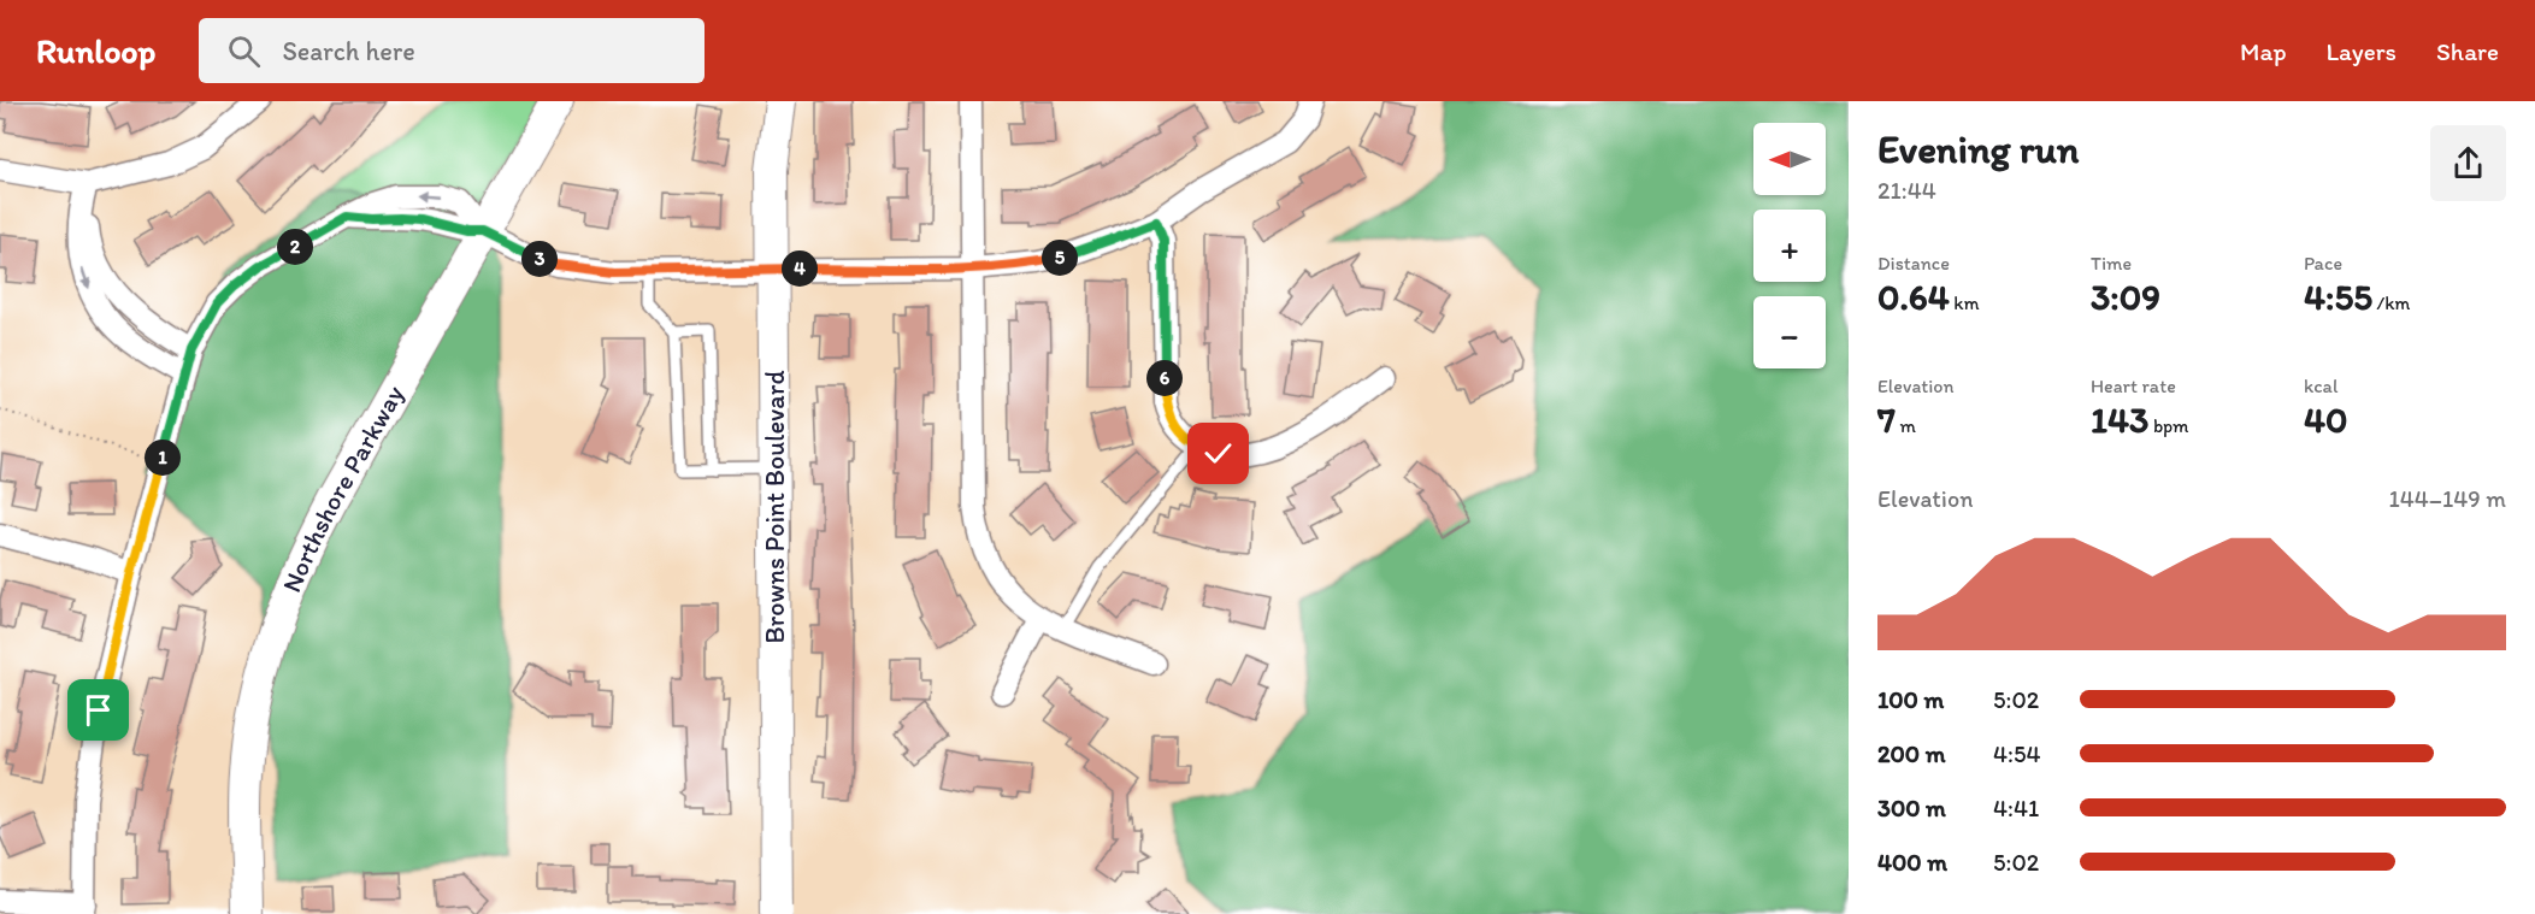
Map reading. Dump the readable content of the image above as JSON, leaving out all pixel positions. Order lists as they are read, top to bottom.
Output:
{
  "streets": {
    "street": ["Northshore Parkway", "Browns Point Boulevard"]
  },
  "north": "left",
  "page": {
    "header": "Runloop",
    "search": "Search here",
    "nav": ["Map", "Layers", "Share"],
    "heading": ["Evening run", "21:44"],
    "map_buttons": ["+", "−"],
    "stats": [
      ["Distance", "0.64 km"],
      ["Time", "3:09"],
      ["Pace", "4:55 /km"],
      ["Elevation", "7 m"],
      ["Heart rate", "143 bpm"],
      ["kcal", "40"]
    ],
    "pins": [
      "2",
      "5",
      "3",
      "4",
      "6",
      "1"
    ],
    "chart": ["Elevation", "144–149 m"],
    "list": [
      {
        "name": "100 m",
        "note": "5:02"
      },
      {
        "name": "200 m",
        "note": "4:54"
      },
      {
        "name": "300 m",
        "note": "4:41"
      },
      {
        "name": "400 m",
        "note": "5:02"
      }
    ]
  }
}
